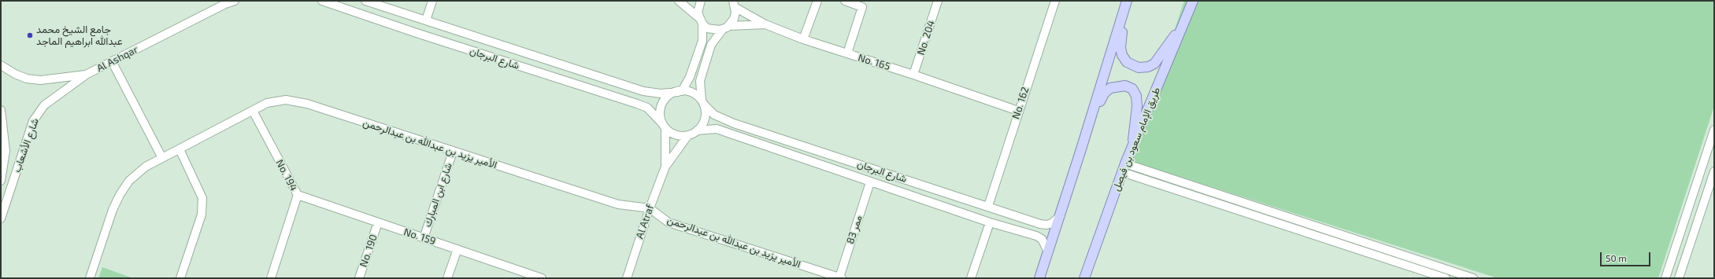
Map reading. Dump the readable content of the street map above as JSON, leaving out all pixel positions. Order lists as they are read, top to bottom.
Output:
{
  "streets": {
    "main road": ["طريق الإمام سعود بن فيصل"],
    "street": [
      "No. 204",
      "شارع البرجان",
      "Al Ashqar",
      "No. 165",
      "No. 162",
      "الأمير يزيد بن عبدالله بن عبدالرحمن",
      "شارع الأشعاب",
      "No. 194",
      "شارع ابن المبارك",
      "Al Atraf",
      "ممر 83",
      "No. 159",
      "No. 190"
    ]
  },
  "crossings": [
    ["No. 204", "No. 165"],
    ["شارع البرجان", "No. 162"],
    ["شارع البرجان", "ممر 83"],
    ["Al Ashqar", "شارع الأشعاب"],
    ["No. 165", "No. 162"],
    ["الأمير يزيد بن عبدالله بن عبدالرحمن", "No. 194"],
    ["الأمير يزيد بن عبدالله بن عبدالرحمن", "شارع ابن المبارك"],
    ["الأمير يزيد بن عبدالله بن عبدالرحمن", "Al Atraf"],
    ["الأمير يزيد بن عبدالله بن عبدالرحمن", "ممر 83"],
    ["No. 194", "No. 159"],
    ["شارع ابن المبارك", "No. 159"],
    ["No. 159", "No. 190"]
  ],
  "places": ["جامع الشيخ محمد عبدالله ابراهيم الماجد"],
  "scale_bar": "50 m"
}
